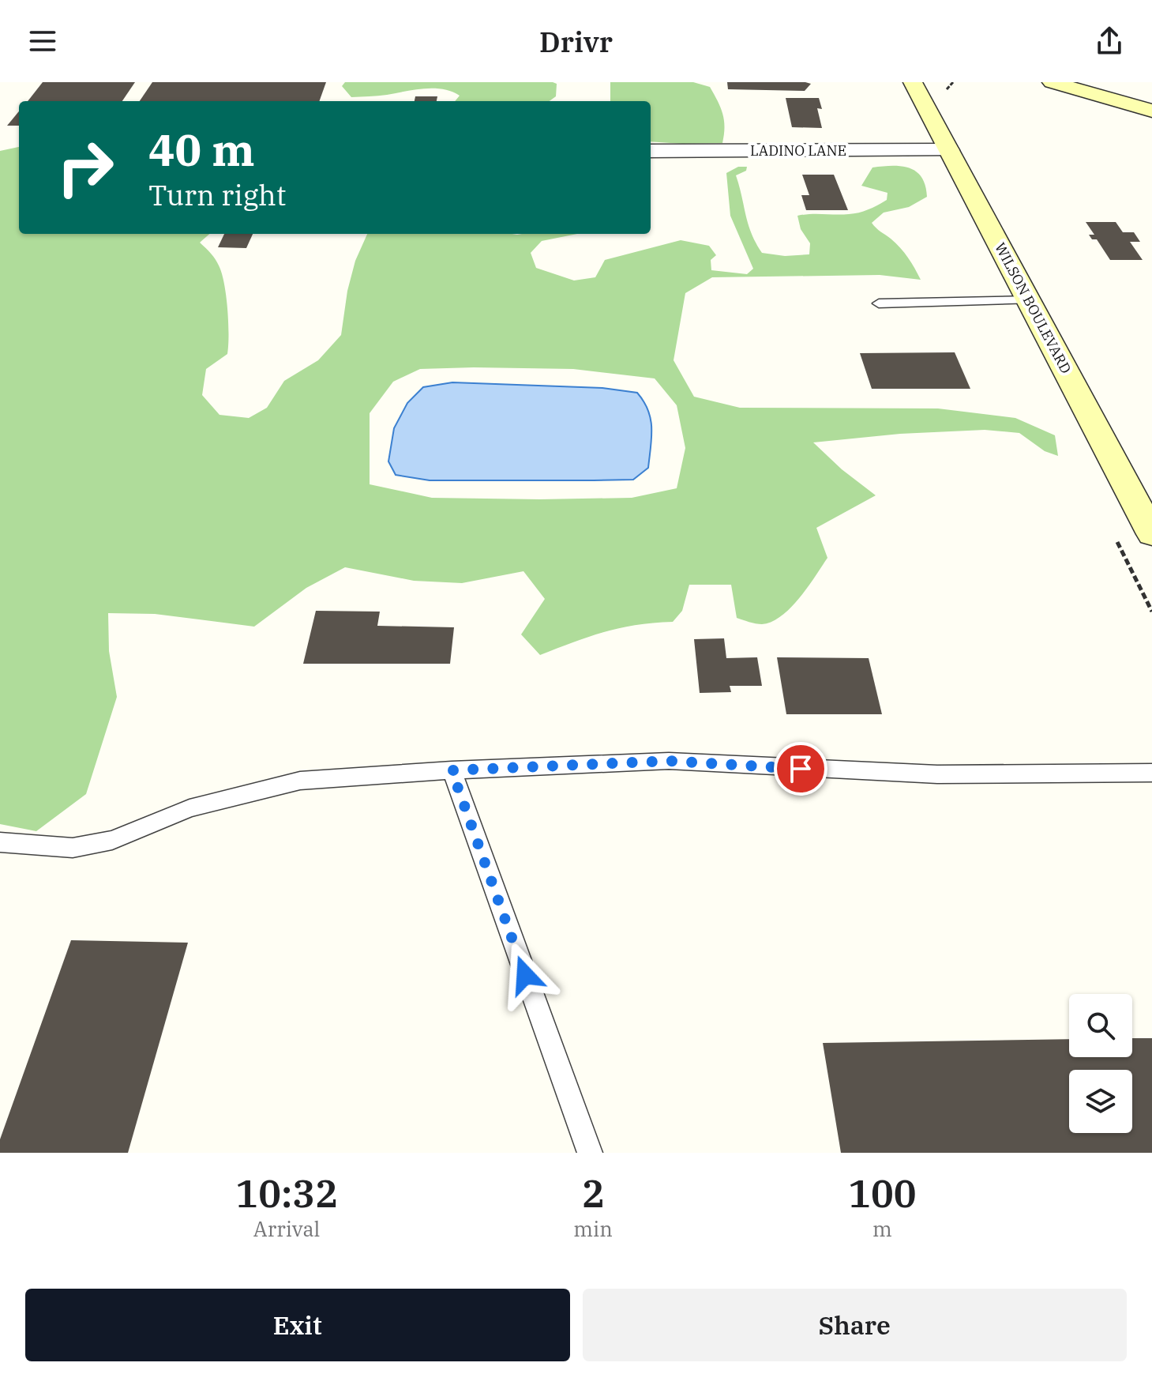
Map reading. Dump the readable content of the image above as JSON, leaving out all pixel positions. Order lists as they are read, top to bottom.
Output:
{
  "streets": {
    "main road": ["WILSON BOULEVARD"],
    "street": ["LADINO LANE"]
  },
  "crossings": [
    ["LADINO LANE", "WILSON BOULEVARD"]
  ],
  "page": {
    "header": "Drivr",
    "turn": ["40 m", "Turn right"],
    "eta": [
      "10:32",
      "Arrival",
      "2",
      "min",
      "100",
      "m"
    ],
    "buttons": ["Exit", "Share"]
  }
}
